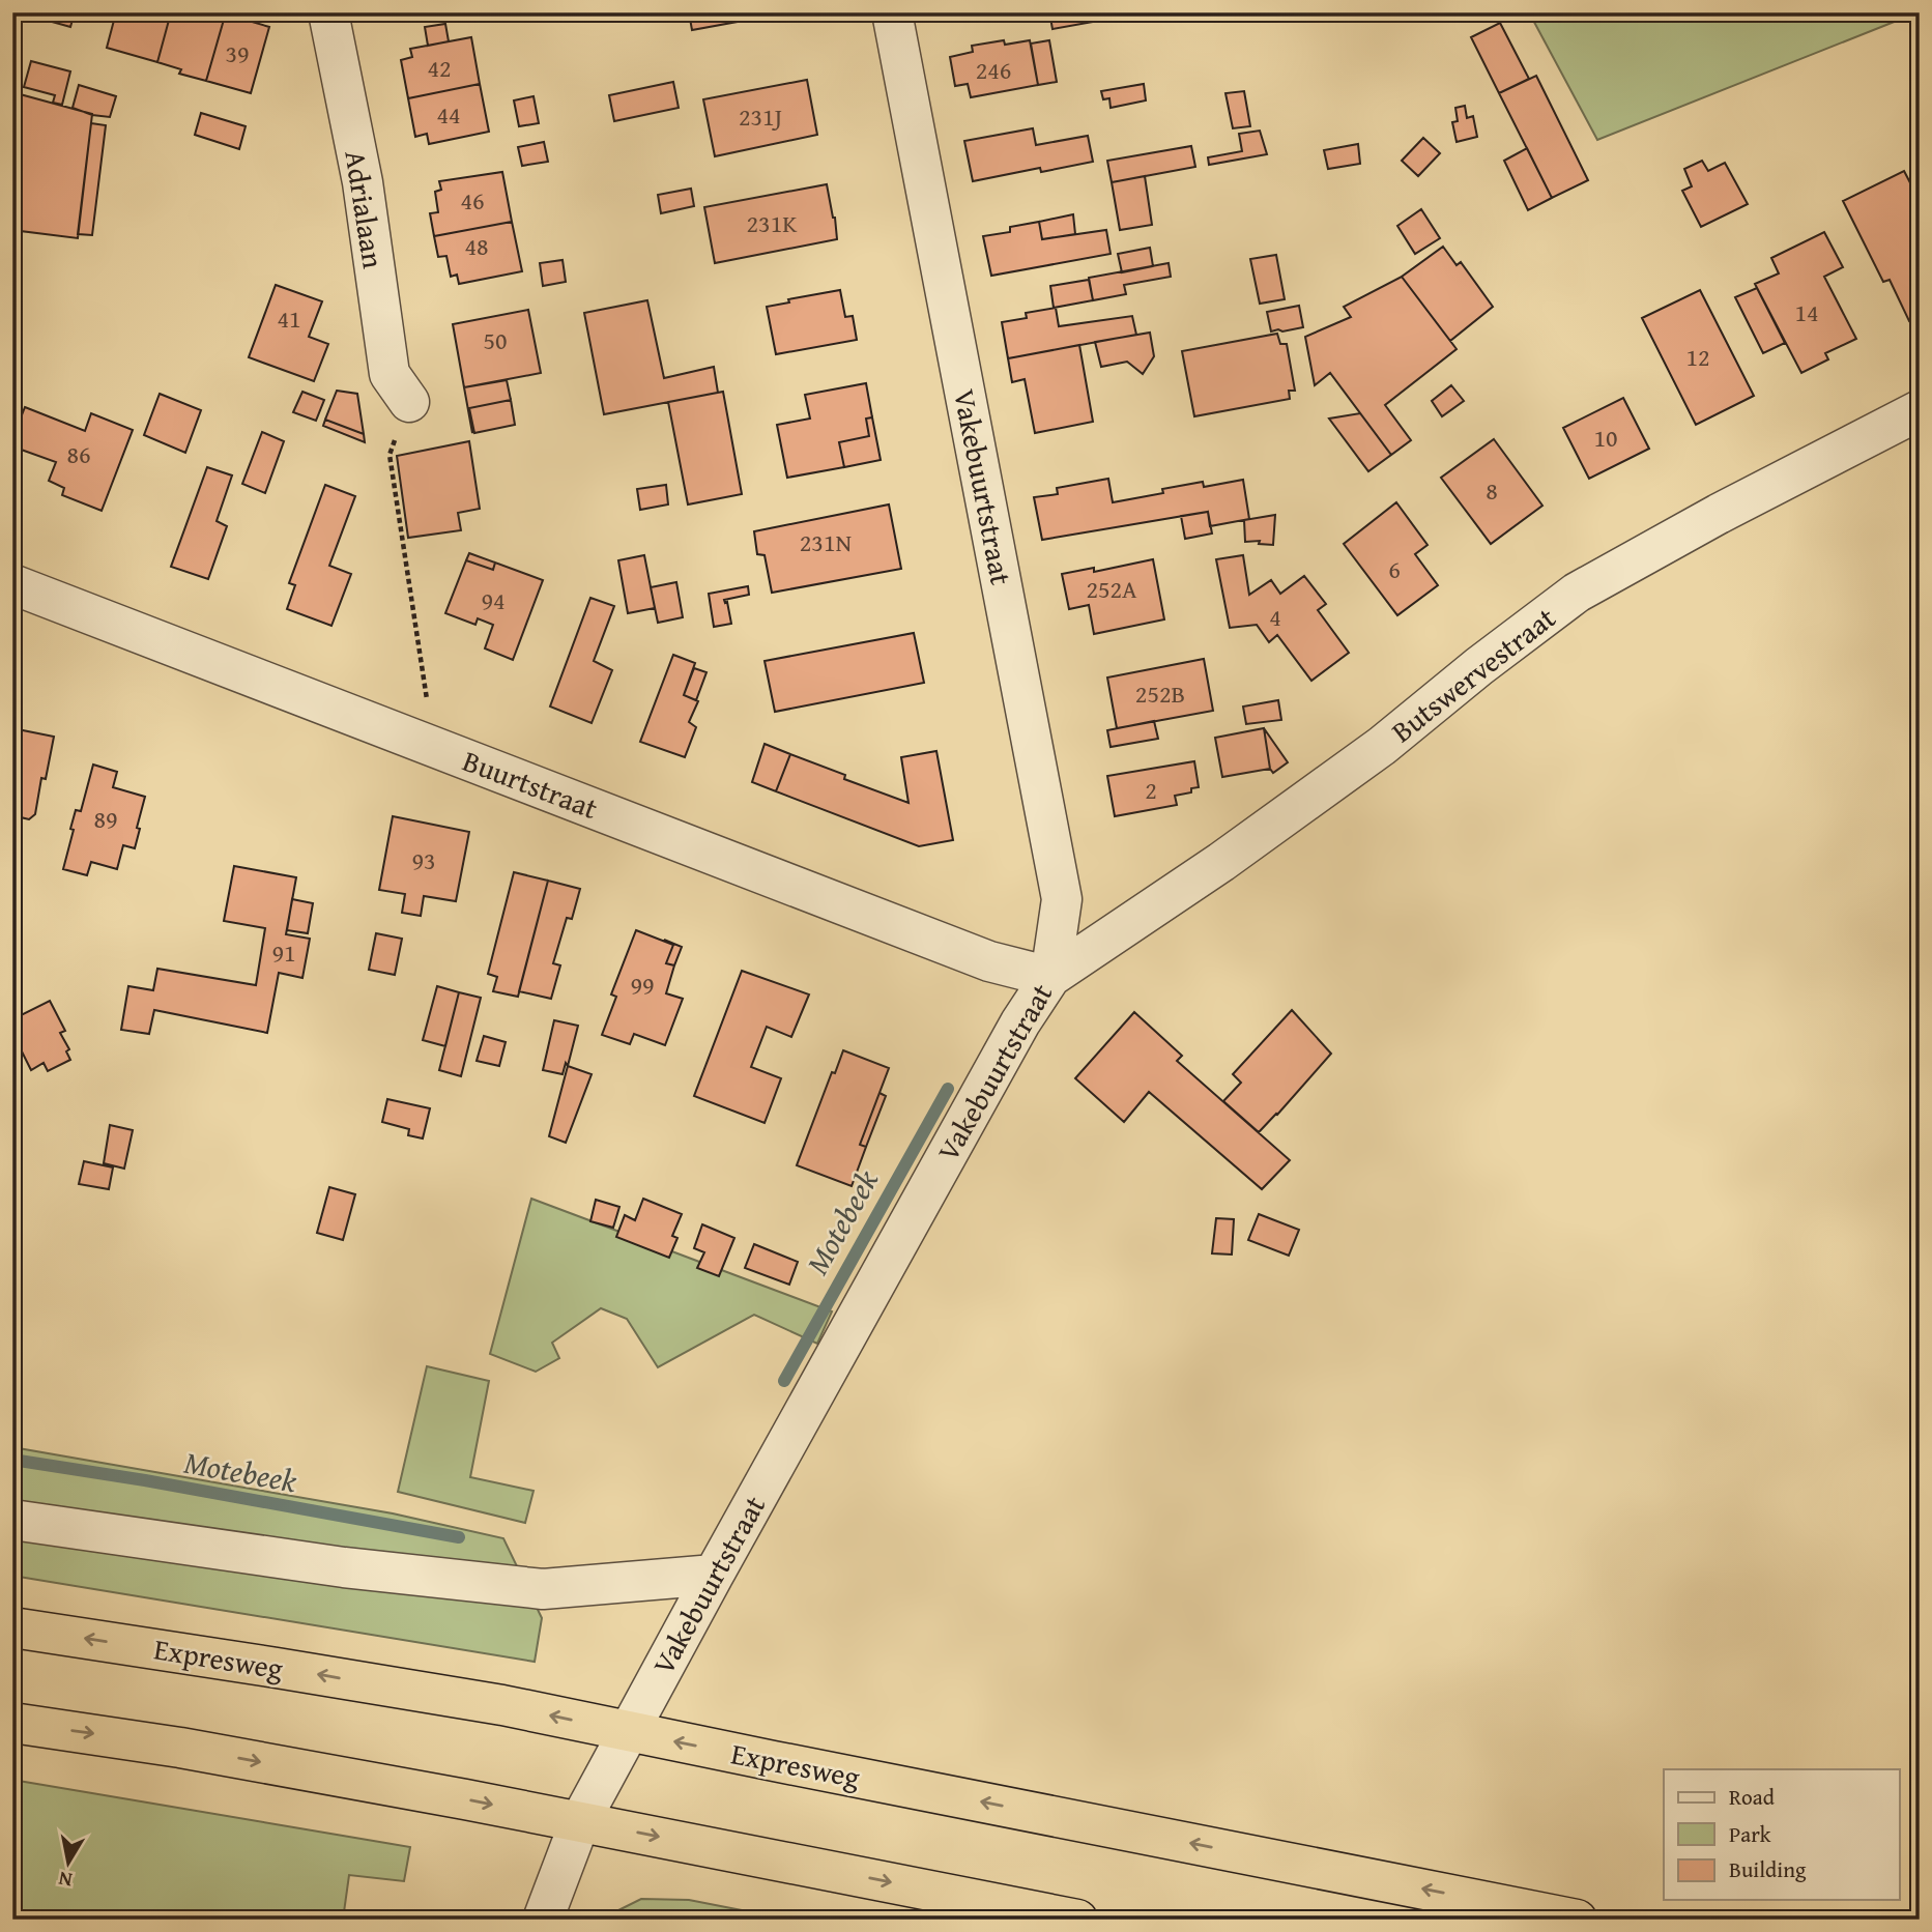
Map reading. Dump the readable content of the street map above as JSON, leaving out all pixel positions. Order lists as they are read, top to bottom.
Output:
{
  "streets": {
    "highway": ["Expresweg"],
    "street": [
      "Adrialaan",
      "Vakebuurtstraat",
      "Butswervestraat",
      "Buurtstraat"
    ]
  },
  "crossings": [
    ["Vakebuurtstraat", "Butswervestraat"],
    ["Vakebuurtstraat", "Buurtstraat"],
    ["Vakebuurtstraat", "Expresweg"],
    ["Butswervestraat", "Buurtstraat"]
  ],
  "water": ["Motebeek"],
  "house_numbers": [
    "39",
    "42",
    "246",
    "44",
    "231J",
    "46",
    "231K",
    "48",
    "14",
    "41",
    "50",
    "12",
    "10",
    "86",
    "8",
    "231N",
    "6",
    "252A",
    "94",
    "4",
    "252B",
    "2",
    "89",
    "93",
    "91",
    "99"
  ],
  "legend": ["Road", "Park", "Building"],
  "north": "bottom"
}
